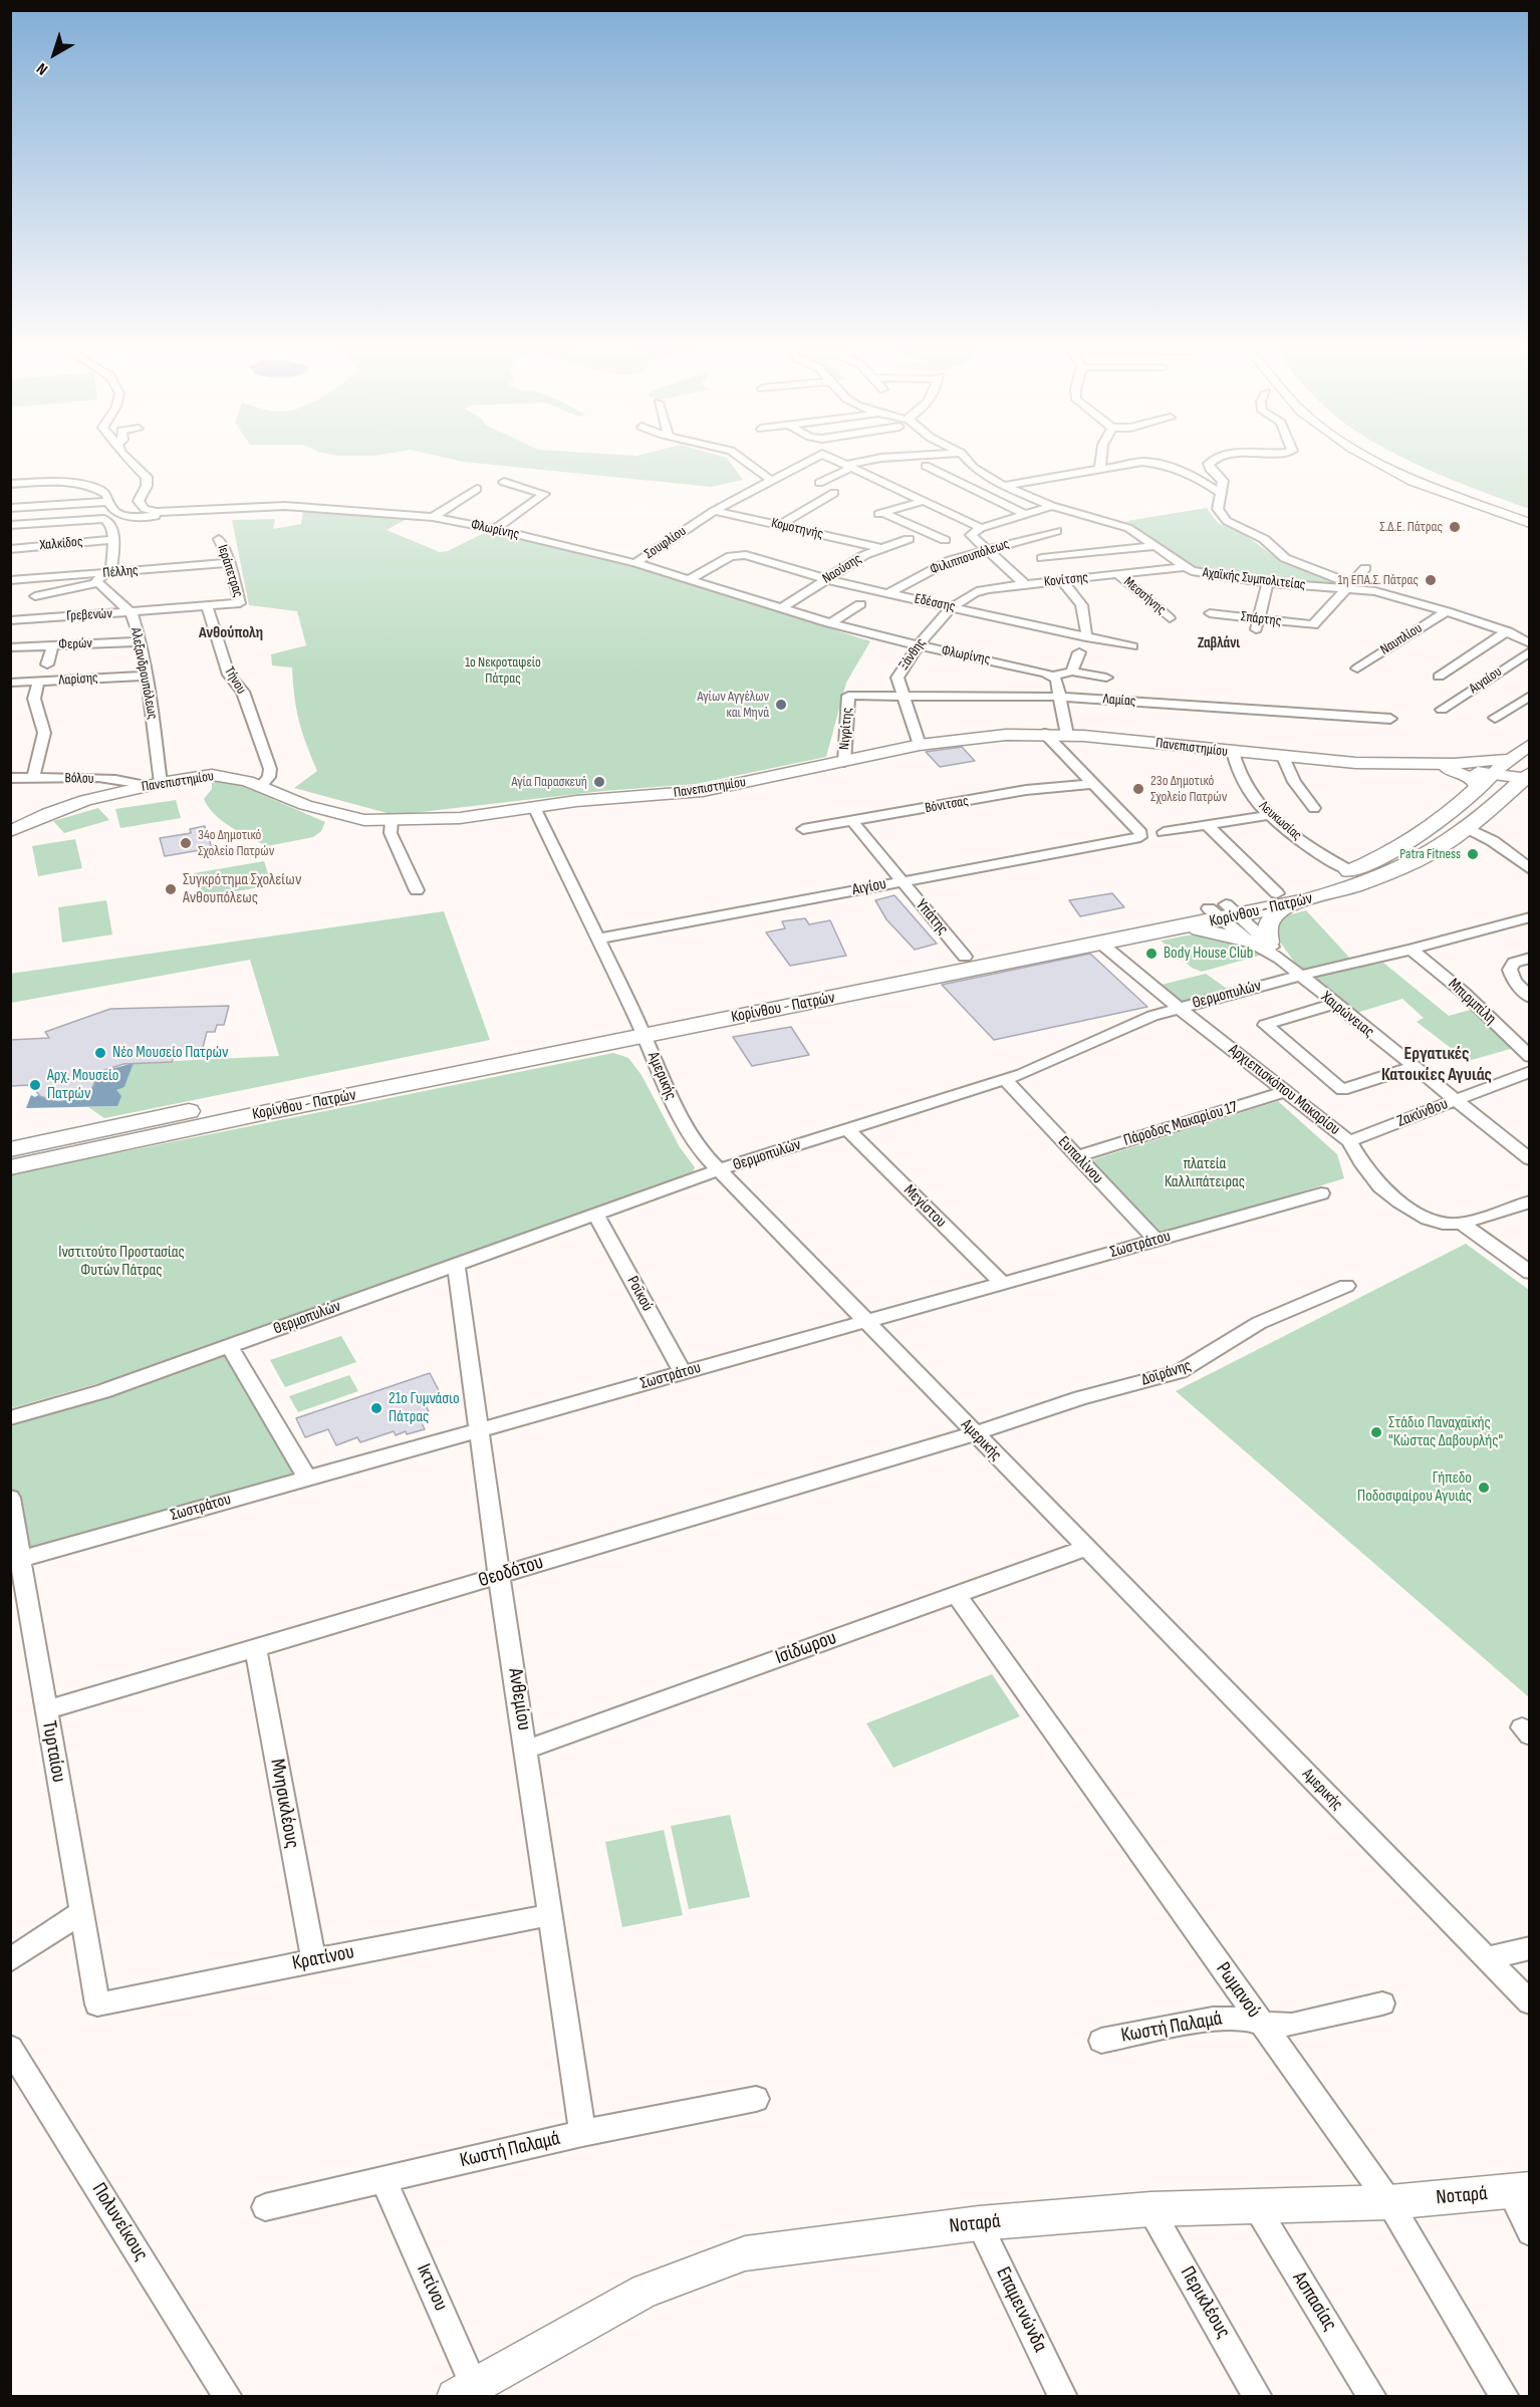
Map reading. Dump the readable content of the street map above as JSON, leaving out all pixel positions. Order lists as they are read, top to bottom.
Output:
{
  "streets": {
    "highway": ["Κορίνθου - Πατρών"],
    "main road": ["Πανεπιστημίου", "Νοταρά"],
    "street": [
      "Κομοτηνής",
      "Φλωρίνης",
      "Σουφλίου",
      "Χαλκίδος",
      "Φιλιππουπόλεως",
      "Ναούσης",
      "Ιεράπετρας",
      "Πέλλης",
      "Αχαϊκής Συμπολιτείας",
      "Κονίτσης",
      "Μεσσήνης",
      "Εδέσσης",
      "Γρεβενών",
      "Σπάρτης",
      "Ναυπλίου",
      "Φερών",
      "Ξάνθης",
      "Αλεξανδρουπόλεως",
      "Λαρίσης",
      "Τήνου",
      "Αιγαίου",
      "Λαμίας",
      "Νιγρίτης",
      "Βόλου",
      "Βόνιτσας",
      "Λευκωσίας",
      "Αιγίου",
      "Υπάτης",
      "Θερμοπυλών",
      "Μπιρμπίλη",
      "Χαιρώνειας",
      "Αμερικής",
      "Αρχιεπισκόπου Μακαρίου",
      "Ζακύνθου",
      "Πάροδος Μακαρίου 17",
      "Ευπαλίνου",
      "Μεγίστου",
      "Σωστράτου",
      "Ροϊκού",
      "Δοϊράνης",
      "Θεοδότου",
      "Ισίδωρου",
      "Ανθεμίου",
      "Τυρταίου",
      "Μνησικλέους",
      "Κρατίνου",
      "Ρωμανού",
      "Κωστή Παλαμά",
      "Πολυνείκους",
      "Ικτίνου",
      "Ασπασίας",
      "Περικλέους",
      "Επαμεινώνδα"
    ]
  },
  "crossings": [
    ["Κομοτηνής", "Σουφλίου"],
    ["Κομοτηνής", "Ναούσης"],
    ["Φλωρίνης", "Σουφλίου"],
    ["Φλωρίνης", "Ναούσης"],
    ["Φλωρίνης", "Εδέσσης"],
    ["Φλωρίνης", "Ξάνθης"],
    ["Φιλιππουπόλεως", "Εδέσσης"],
    ["Ναούσης", "Εδέσσης"],
    ["Ιεράπετρας", "Πέλλης"],
    ["Ιεράπετρας", "Γρεβενών"],
    ["Αχαϊκής Συμπολιτείας", "Κονίτσης"],
    ["Αχαϊκής Συμπολιτείας", "Σπάρτης"],
    ["Αχαϊκής Συμπολιτείας", "Ναυπλίου"],
    ["Κονίτσης", "Μεσσήνης"],
    ["Κονίτσης", "Εδέσσης"],
    ["Κονίτσης", "Ξάνθης"],
    ["Εδέσσης", "Ξάνθης"],
    ["Γρεβενών", "Αλεξανδρουπόλεως"],
    ["Γρεβενών", "Τήνου"],
    ["Φερών", "Αλεξανδρουπόλεως"],
    ["Ξάνθης", "Λαμίας"],
    ["Ξάνθης", "Πανεπιστημίου"],
    ["Αλεξανδρουπόλεως", "Λαρίσης"],
    ["Αλεξανδρουπόλεως", "Πανεπιστημίου"],
    ["Αλεξανδρουπόλεως", "Βόλου"],
    ["Τήνου", "Πανεπιστημίου"],
    ["Λαμίας", "Νιγρίτης"],
    ["Νιγρίτης", "Πανεπιστημίου"],
    ["Πανεπιστημίου", "Βόλου"],
    ["Πανεπιστημίου", "Λευκωσίας"],
    ["Πανεπιστημίου", "Κορίνθου - Πατρών"],
    ["Πανεπιστημίου", "Αμερικής"],
    ["Βόνιτσας", "Αιγίου"],
    ["Βόνιτσας", "Υπάτης"],
    ["Λευκωσίας", "Κορίνθου - Πατρών"],
    ["Αιγίου", "Υπάτης"],
    ["Αιγίου", "Αμερικής"],
    ["Κορίνθου - Πατρών", "Υπάτης"],
    ["Κορίνθου - Πατρών", "Χαιρώνειας"],
    ["Κορίνθου - Πατρών", "Αμερικής"],
    ["Κορίνθου - Πατρών", "Αρχιεπισκόπου Μακαρίου"],
    ["Θερμοπυλών", "Μπιρμπίλη"],
    ["Θερμοπυλών", "Χαιρώνειας"],
    ["Θερμοπυλών", "Αμερικής"],
    ["Θερμοπυλών", "Αρχιεπισκόπου Μακαρίου"],
    ["Θερμοπυλών", "Ευπαλίνου"],
    ["Θερμοπυλών", "Μεγίστου"],
    ["Θερμοπυλών", "Ροϊκού"],
    ["Θερμοπυλών", "Ανθεμίου"],
    ["Χαιρώνειας", "Ζακύνθου"],
    ["Αμερικής", "Σωστράτου"],
    ["Αμερικής", "Δοϊράνης"],
    ["Αμερικής", "Θεοδότου"],
    ["Αμερικής", "Ισίδωρου"],
    ["Αρχιεπισκόπου Μακαρίου", "Ζακύνθου"],
    ["Αρχιεπισκόπου Μακαρίου", "Πάροδος Μακαρίου 17"],
    ["Πάροδος Μακαρίου 17", "Ευπαλίνου"],
    ["Ευπαλίνου", "Σωστράτου"],
    ["Μεγίστου", "Σωστράτου"],
    ["Σωστράτου", "Ροϊκού"],
    ["Σωστράτου", "Ανθεμίου"],
    ["Σωστράτου", "Τυρταίου"],
    ["Δοϊράνης", "Θεοδότου"],
    ["Θεοδότου", "Ανθεμίου"],
    ["Θεοδότου", "Τυρταίου"],
    ["Θεοδότου", "Μνησικλέους"],
    ["Ισίδωρου", "Ανθεμίου"],
    ["Ισίδωρου", "Ρωμανού"],
    ["Ανθεμίου", "Κρατίνου"],
    ["Ανθεμίου", "Κωστή Παλαμά"],
    ["Τυρταίου", "Κρατίνου"],
    ["Μνησικλέους", "Κρατίνου"],
    ["Ρωμανού", "Κωστή Παλαμά"],
    ["Ρωμανού", "Νοταρά"],
    ["Κωστή Παλαμά", "Ικτίνου"],
    ["Νοταρά", "Ικτίνου"],
    ["Νοταρά", "Ασπασίας"],
    ["Νοταρά", "Περικλέους"],
    ["Νοταρά", "Επαμεινώνδα"]
  ],
  "districts": ["Ανθούπολη", "Ζαβλάνι", "Εργατικές Κατοικίες Αγυιάς"],
  "parks": ["1o Νεκροταφείο Πάτρας", "πλατεία Καλλιπάτειρας", "Ινστιτούτο Προστασίας Φυτών Πάτρας"],
  "places": [
    "Σ.Δ.Ε. Πάτρας",
    "1η ΕΠΑ.Σ. Πάτρας",
    "Αγίων Αγγέλων και Μηνά",
    "Αγία Παρασκευή",
    "23ο Δημοτικό Σχολείο Πατρών",
    "34ο Δημοτικό Σχολείο Πατρών",
    "Patra Fitness",
    "Συγκρότημα Σχολείων Ανθουπόλεως",
    "Body House Club",
    "Νέο Μουσείο Πατρών",
    "Αρχ. Μουσείο Πατρών",
    "21ο Γυμνάσιο Πάτρας",
    "Στάδιο Παναχαϊκής \"Κώστας Δαβουρλής\"",
    "Γήπεδο Ποδοσφαίρου Αγυιάς"
  ],
  "north": "bottom left"
}
